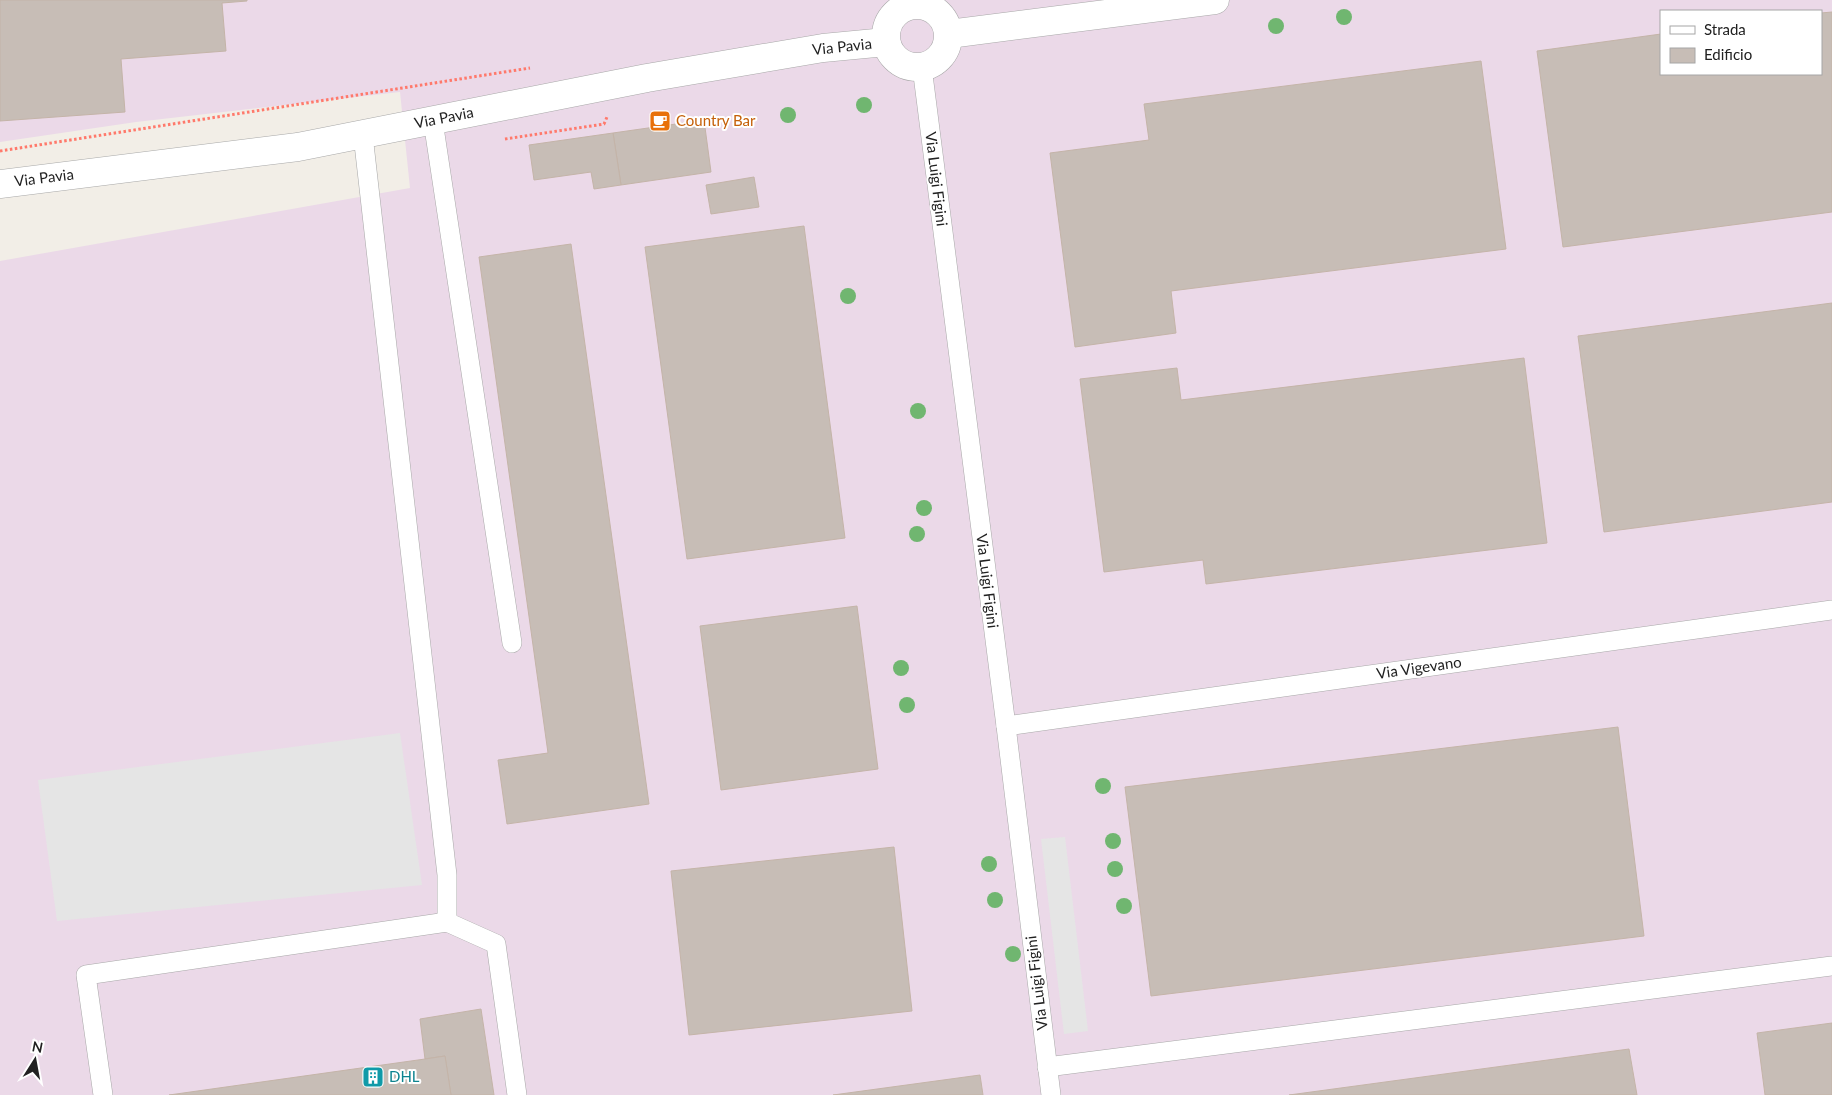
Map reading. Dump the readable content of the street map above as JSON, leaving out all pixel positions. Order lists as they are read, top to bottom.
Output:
{
  "streets": {
    "street": ["Via Pavia"],
    "lane": ["Via Luigi Figini", "Via Vigevano"]
  },
  "crossings": [
    ["Via Pavia", "Via Luigi Figini"],
    ["Via Luigi Figini", "Via Vigevano"]
  ],
  "places": {
    "cafe": ["Country Bar"],
    "building": ["DHL"]
  },
  "legend": ["Strada", "Edificio"],
  "north": "top"
}
